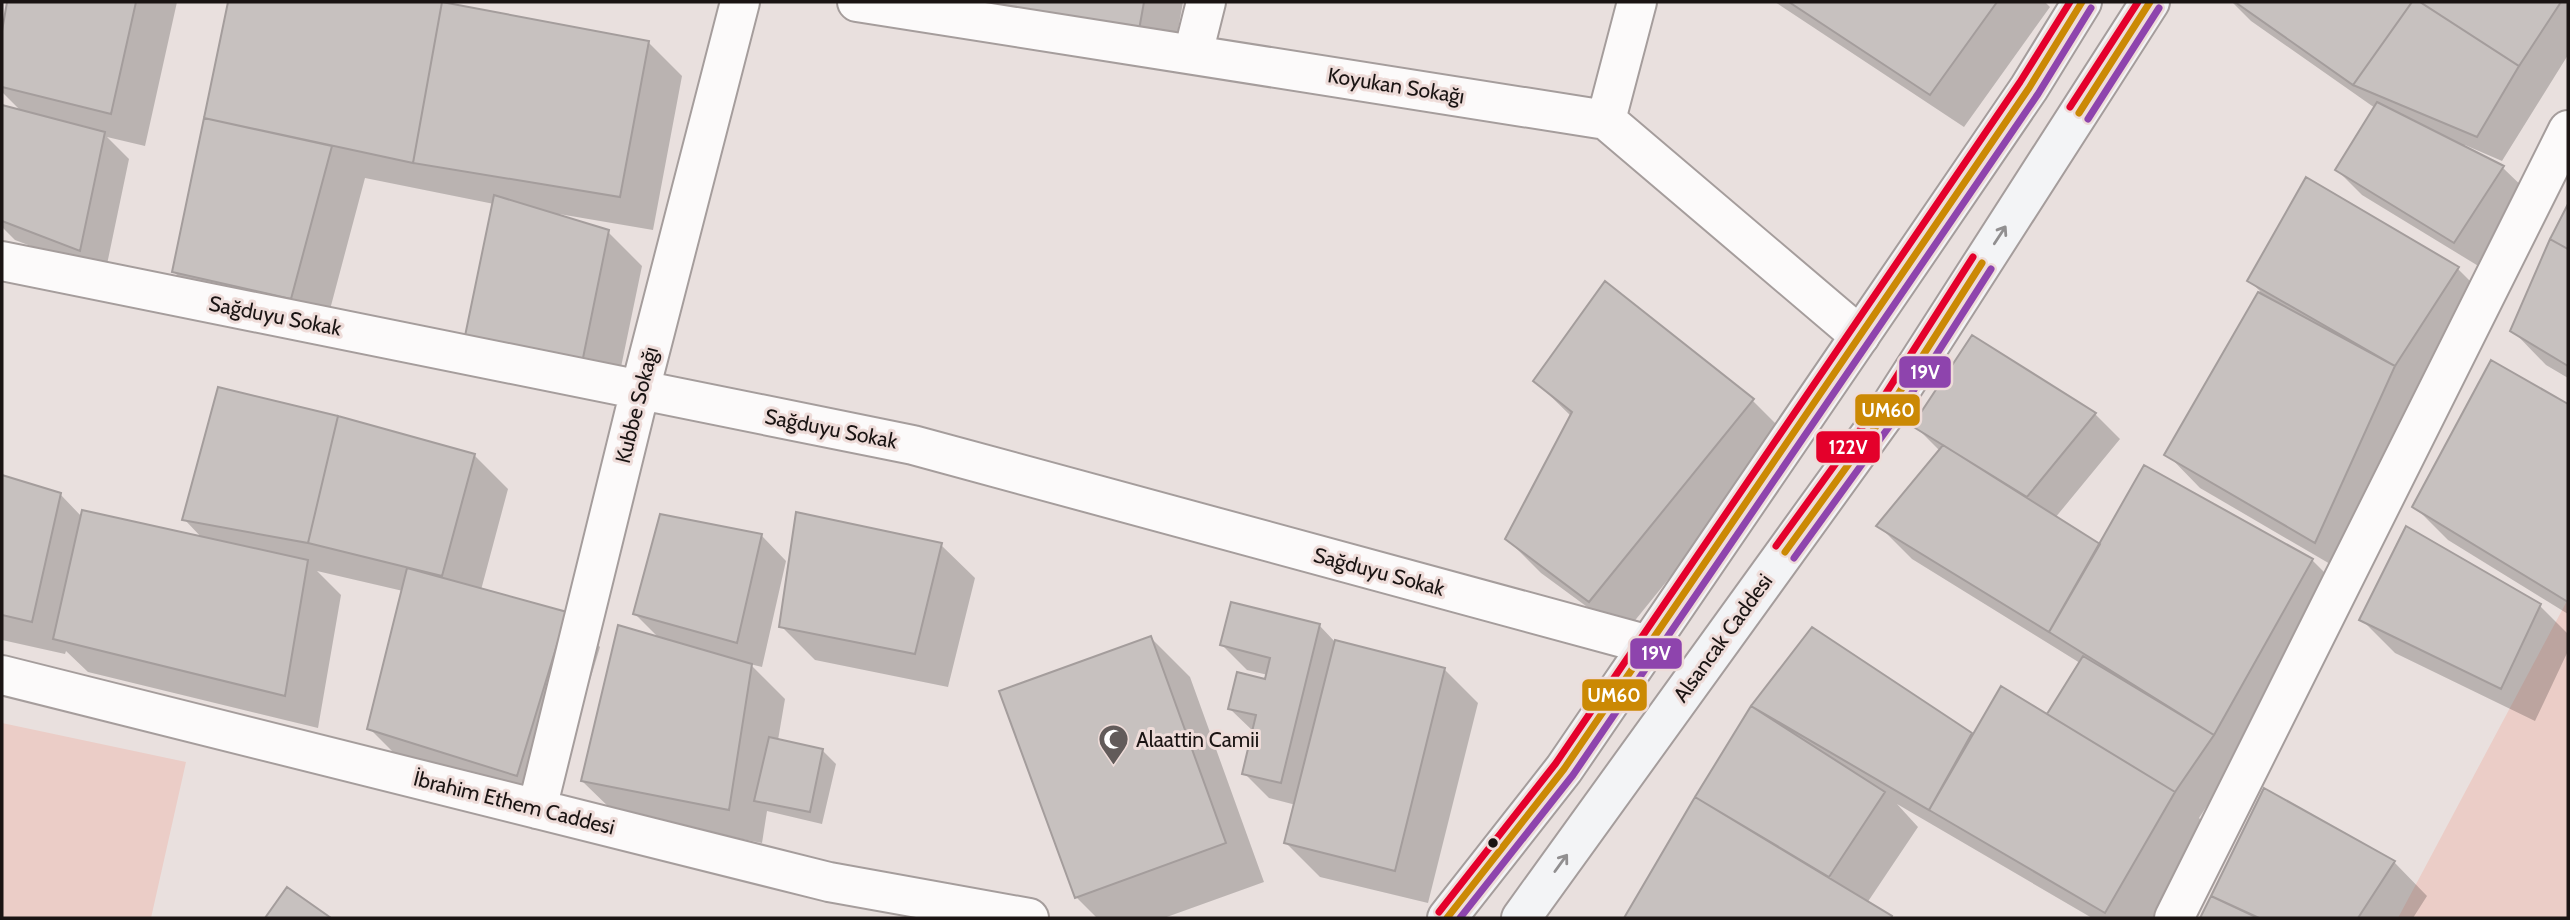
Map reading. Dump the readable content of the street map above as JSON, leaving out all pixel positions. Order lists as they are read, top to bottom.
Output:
{
  "streets": {
    "street": [
      "Koyukan Sokağı",
      "Sağduyu Sokak",
      "Kubbe Sokağı",
      "Alsancak Caddesi",
      "İbrahim Ethem Caddesi"
    ]
  },
  "crossings": [
    ["Sağduyu Sokak", "Kubbe Sokağı"],
    ["Kubbe Sokağı", "İbrahim Ethem Caddesi"]
  ],
  "places": {
    "mosque": ["Alaattin Camii"]
  },
  "lines": ["transit line UM60", "transit line 122V", "transit line 19V"]
}
